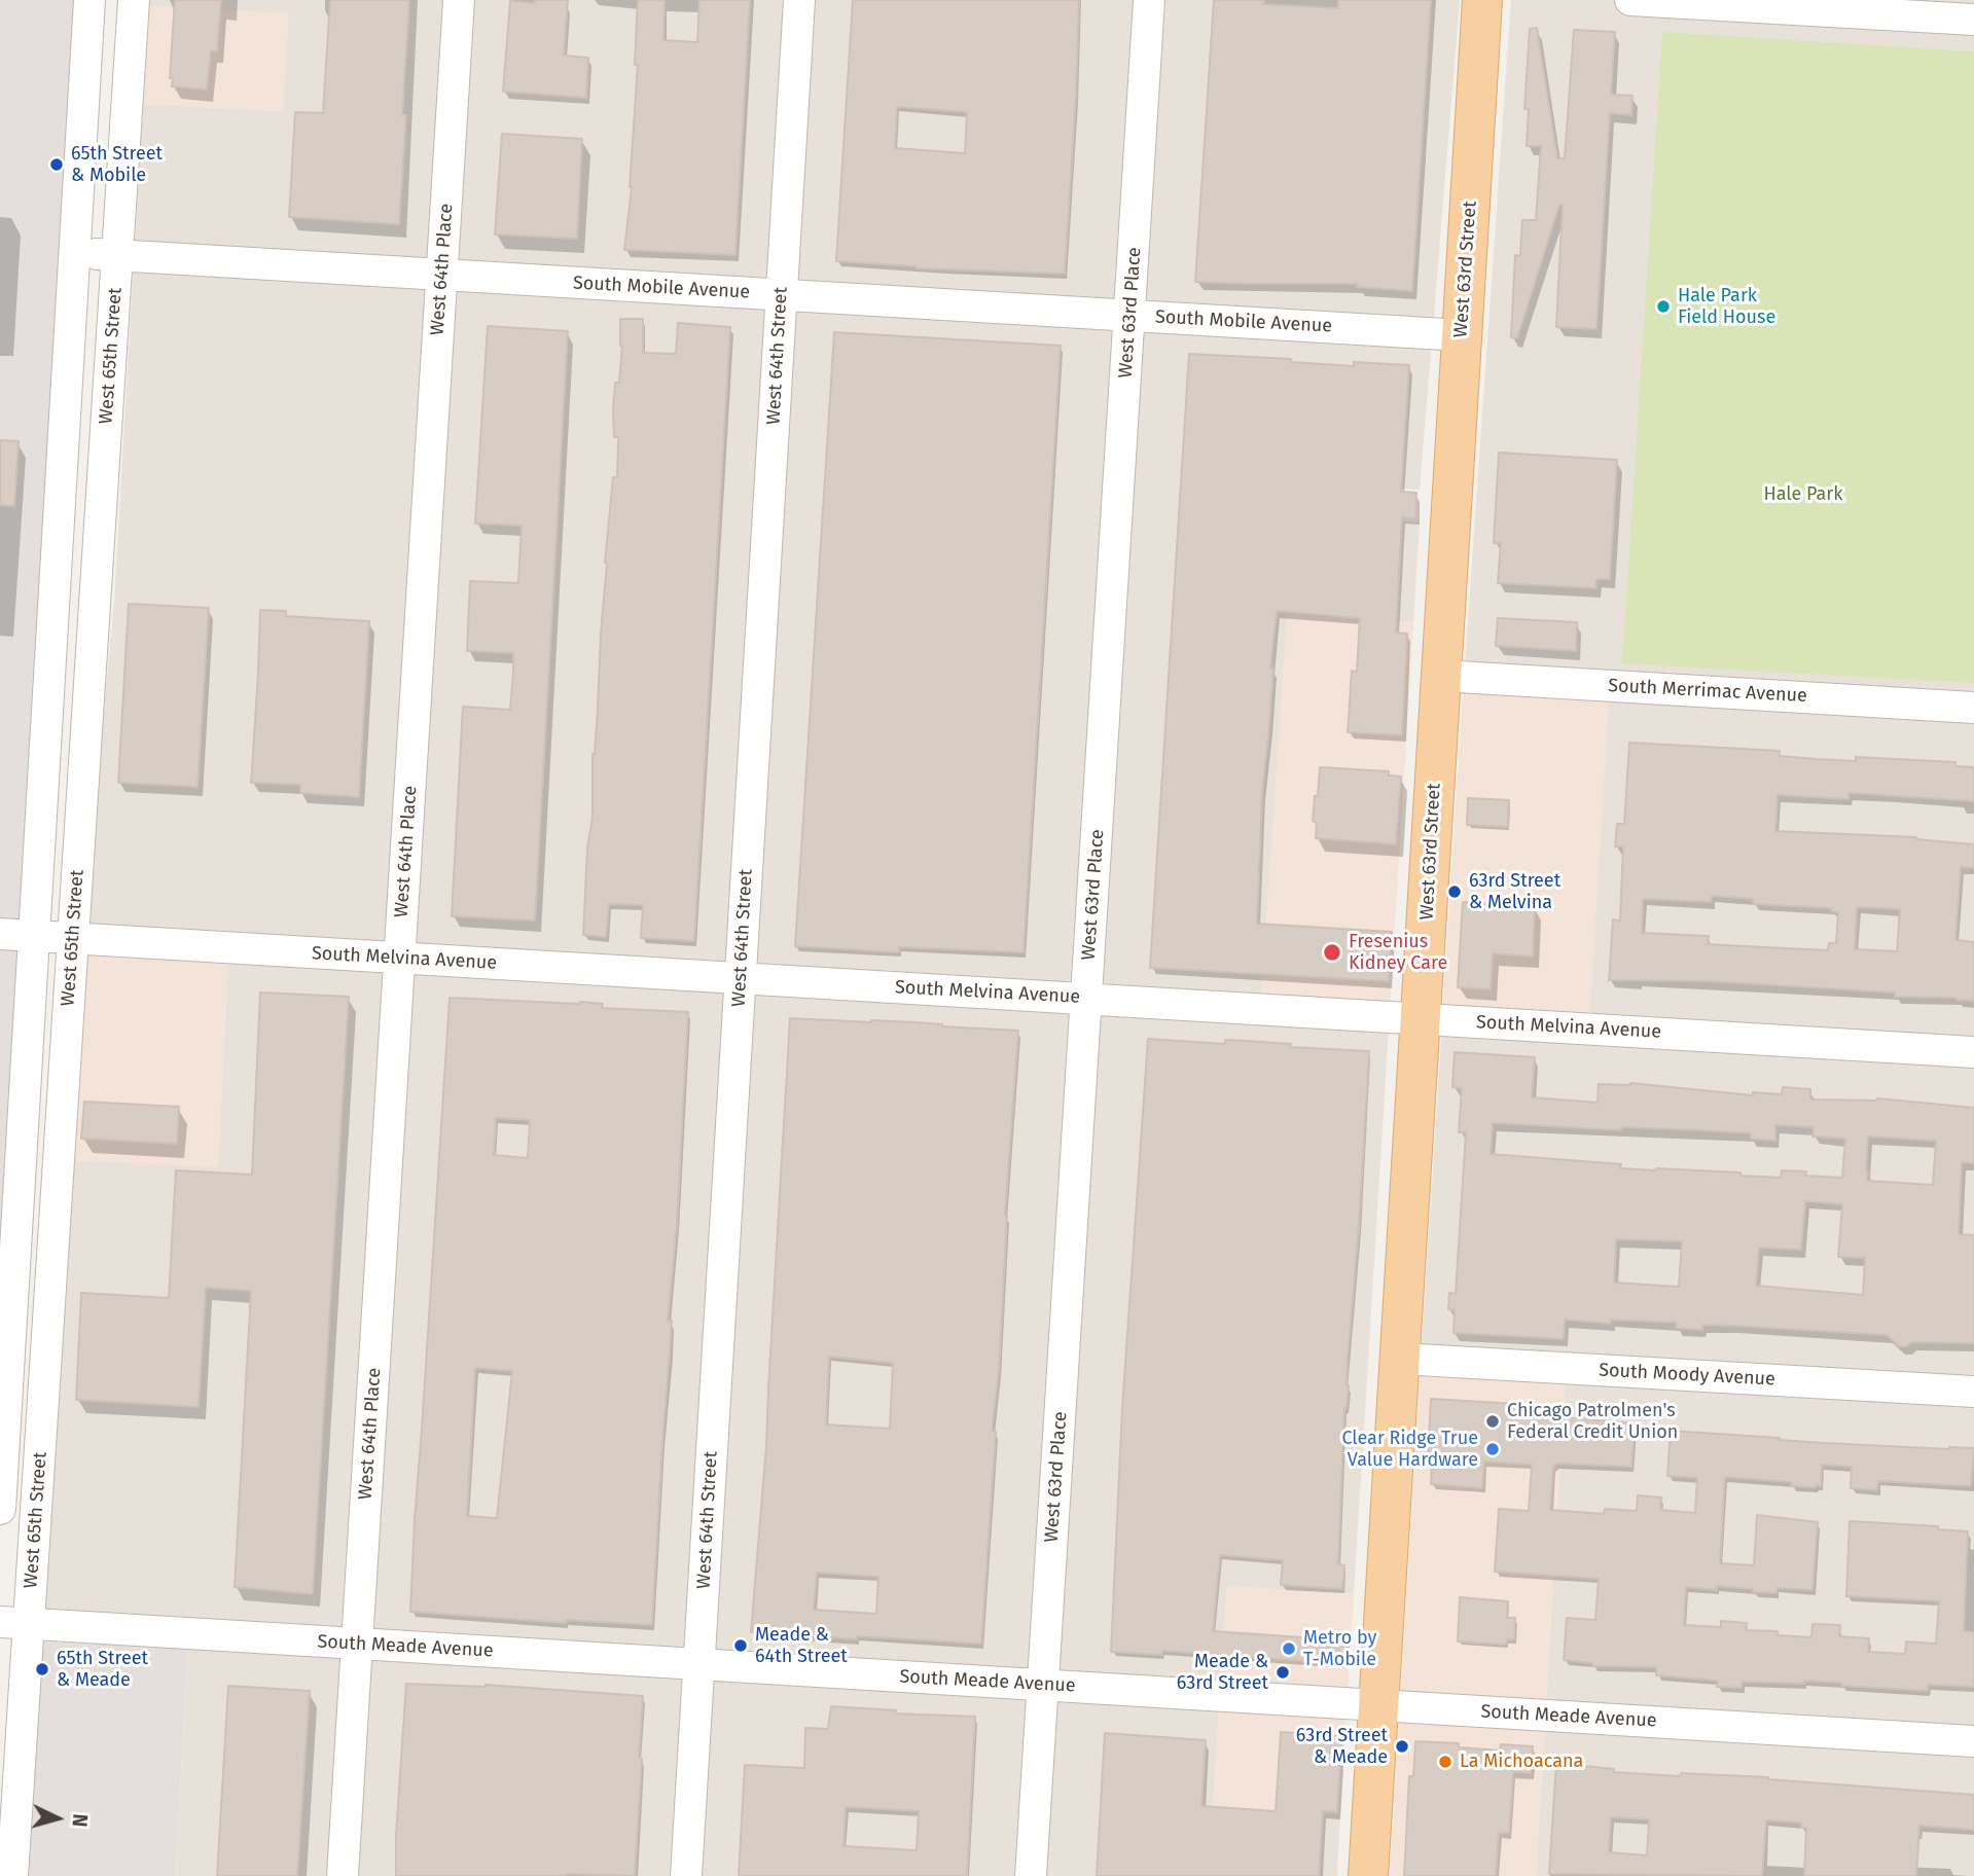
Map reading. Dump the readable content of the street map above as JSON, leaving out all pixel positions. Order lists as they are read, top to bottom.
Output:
{
  "streets": {
    "main road": ["West 63rd Street"],
    "street": [
      "West 64th Place",
      "South Mobile Avenue",
      "West 63rd Place",
      "West 65th Street",
      "West 64th Street",
      "South Merrimac Avenue",
      "South Melvina Avenue",
      "South Moody Avenue",
      "South Meade Avenue"
    ]
  },
  "crossings": [
    ["West 64th Place", "South Mobile Avenue"],
    ["West 64th Place", "South Melvina Avenue"],
    ["West 64th Place", "South Meade Avenue"],
    ["West 63rd Street", "South Mobile Avenue"],
    ["West 63rd Street", "South Merrimac Avenue"],
    ["West 63rd Street", "South Melvina Avenue"],
    ["West 63rd Street", "South Moody Avenue"],
    ["West 63rd Street", "South Meade Avenue"],
    ["South Mobile Avenue", "West 63rd Place"],
    ["South Mobile Avenue", "West 65th Street"],
    ["South Mobile Avenue", "West 64th Street"],
    ["West 63rd Place", "South Melvina Avenue"],
    ["West 63rd Place", "South Meade Avenue"],
    ["West 65th Street", "South Melvina Avenue"],
    ["West 65th Street", "South Meade Avenue"],
    ["West 64th Street", "South Melvina Avenue"],
    ["West 64th Street", "South Meade Avenue"]
  ],
  "parks": ["Hale Park"],
  "places": [
    "65th Street & Mobile",
    "Hale Park Field House",
    "63rd Street & Melvina",
    "Fresenius Kidney Care",
    "Chicago Patrolmen's Federal Credit Union",
    "Clear Ridge True Value Hardware",
    "Meade & 64th Street",
    "Metro by T-Mobile",
    "65th Street & Meade",
    "Meade & 63rd Street",
    "63rd Street & Meade",
    "La Michoacana"
  ],
  "north": "right"
}
